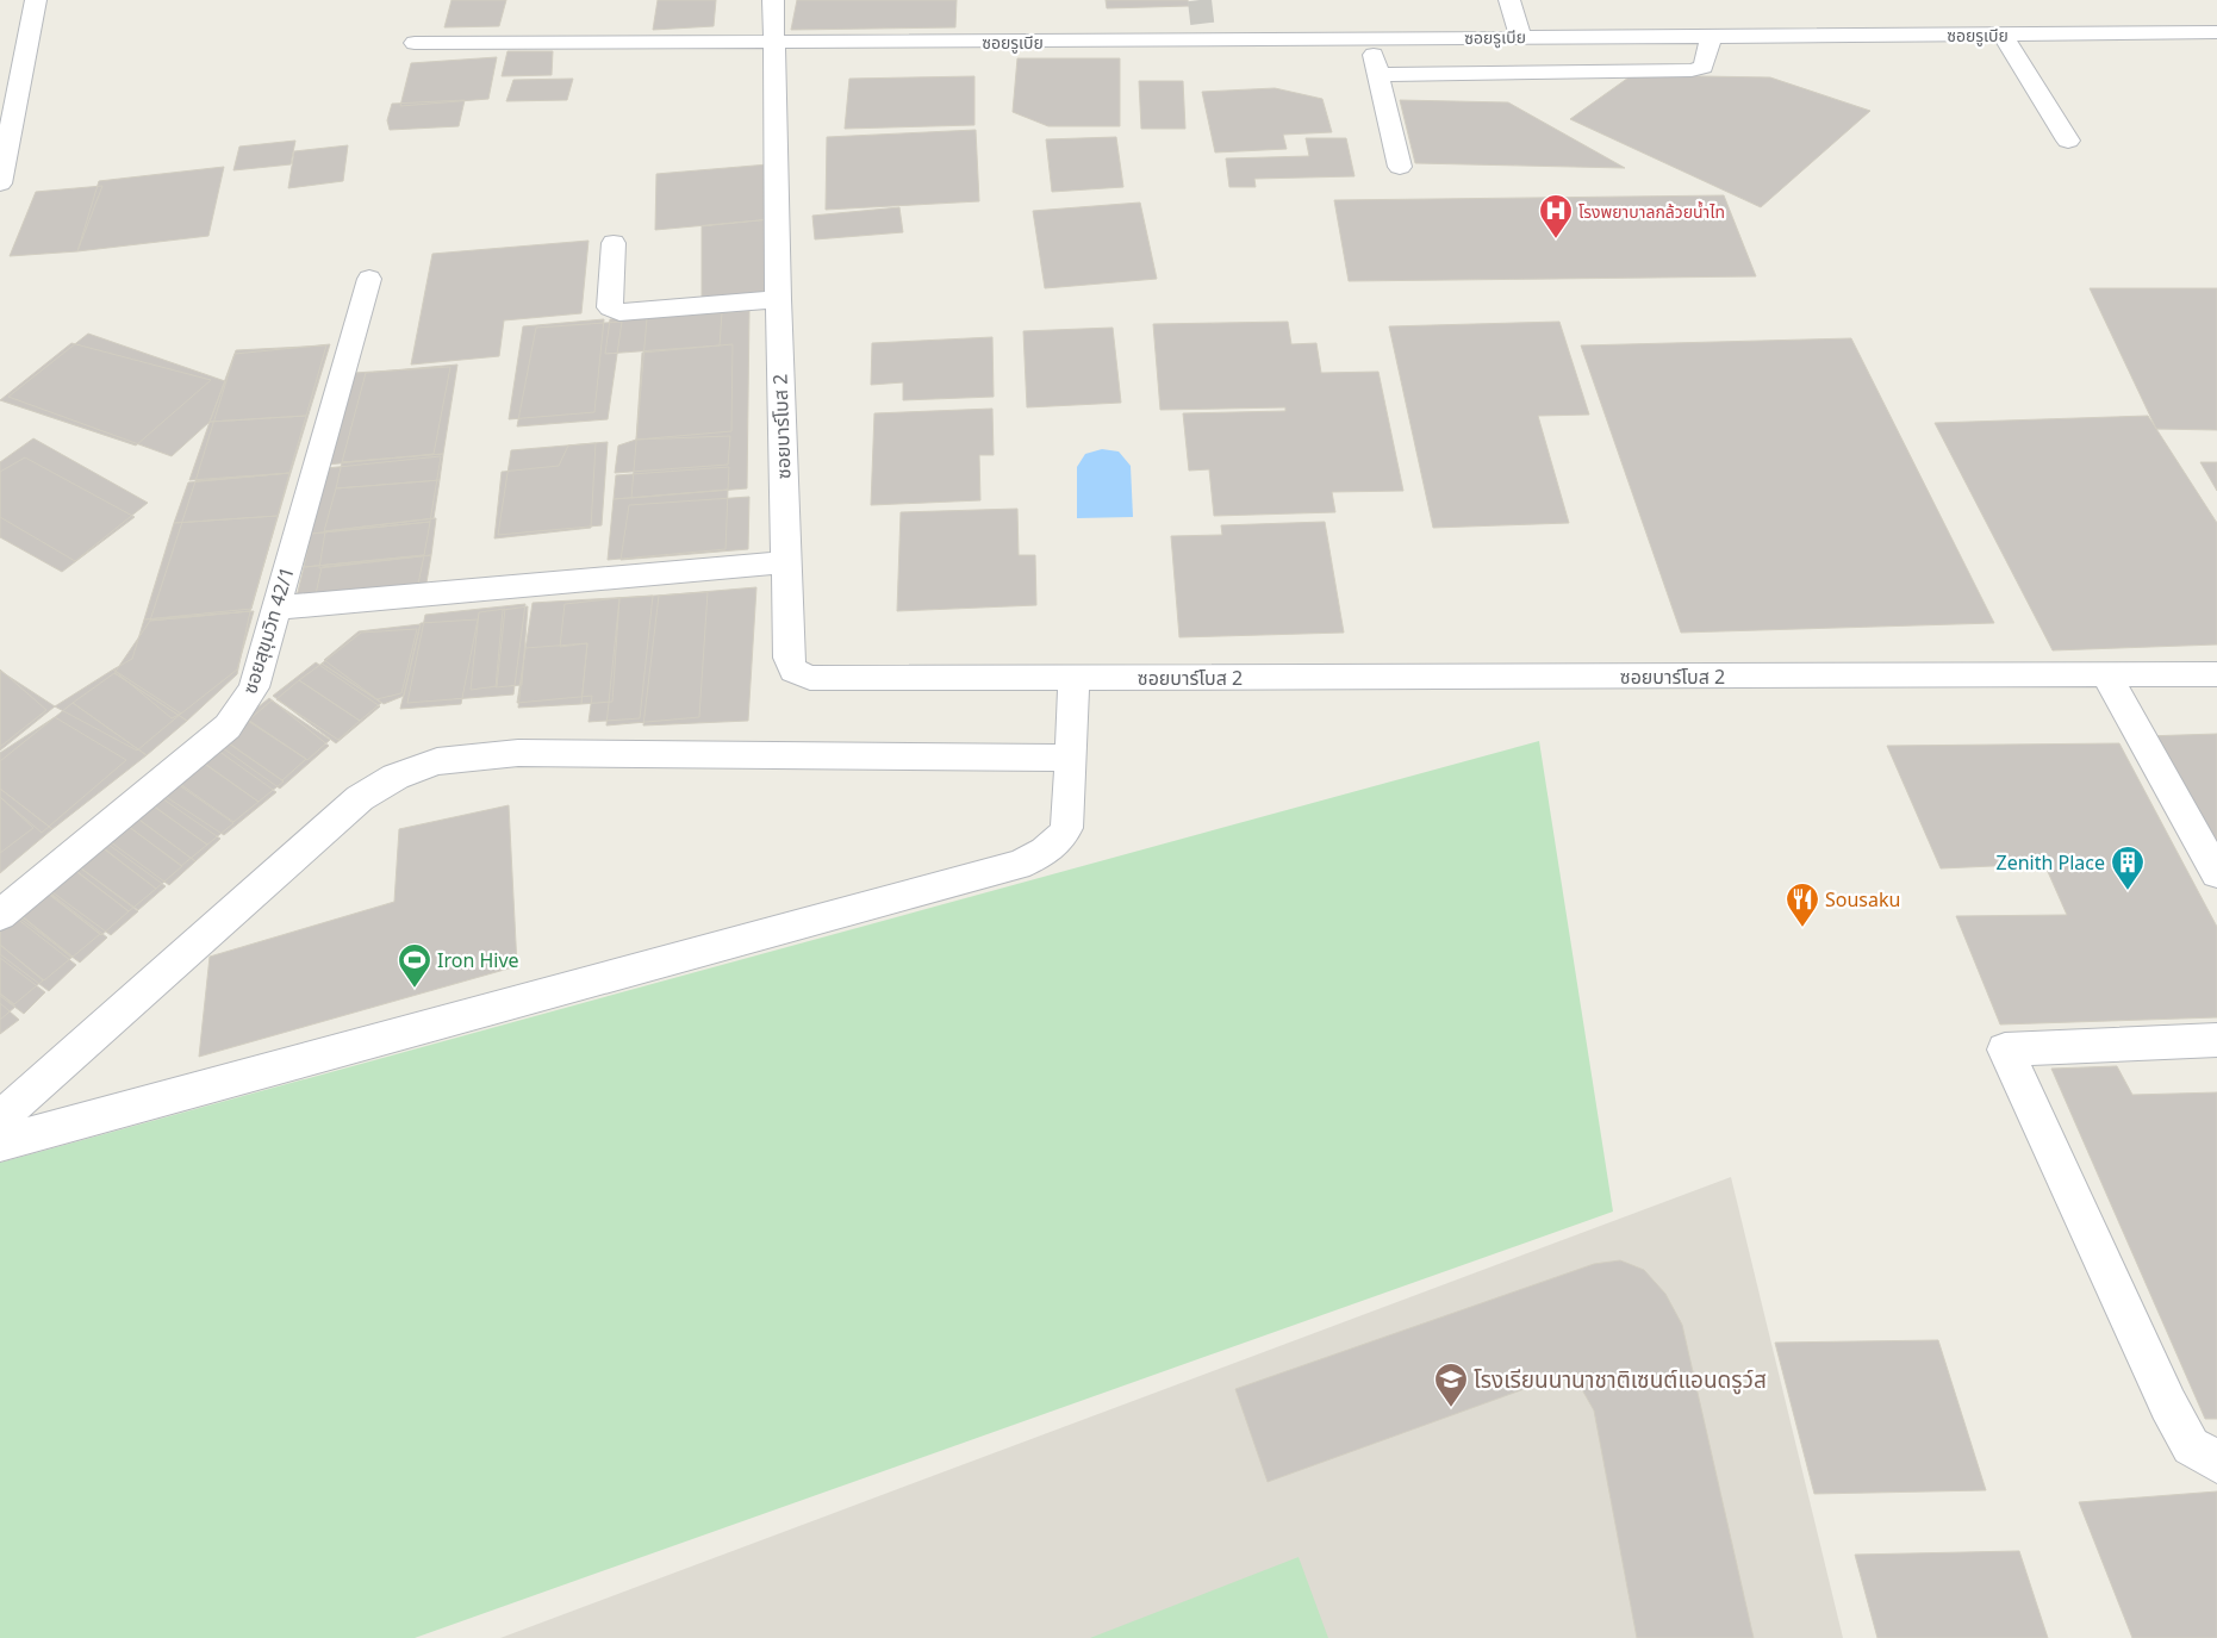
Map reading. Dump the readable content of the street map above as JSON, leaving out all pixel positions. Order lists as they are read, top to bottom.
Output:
{
  "streets": {
    "street": ["ซอยรูเบีย", "ซอยบาร์โบส 2", "ซอยสุขุมวิท 42/1"]
  },
  "crossings": [
    ["ซอยรูเบีย", "ซอยบาร์โบส 2"]
  ],
  "places": {
    "hospital": ["โรงพยาบาลกล้วยน้ำไท"],
    "building": ["Zenith Place"],
    "restaurant": ["Sousaku"],
    "sports": ["Iron Hive"],
    "school or university": ["โรงเรียนนานาชาติเซนต์แอนดรูว์ส"]
  }
}
